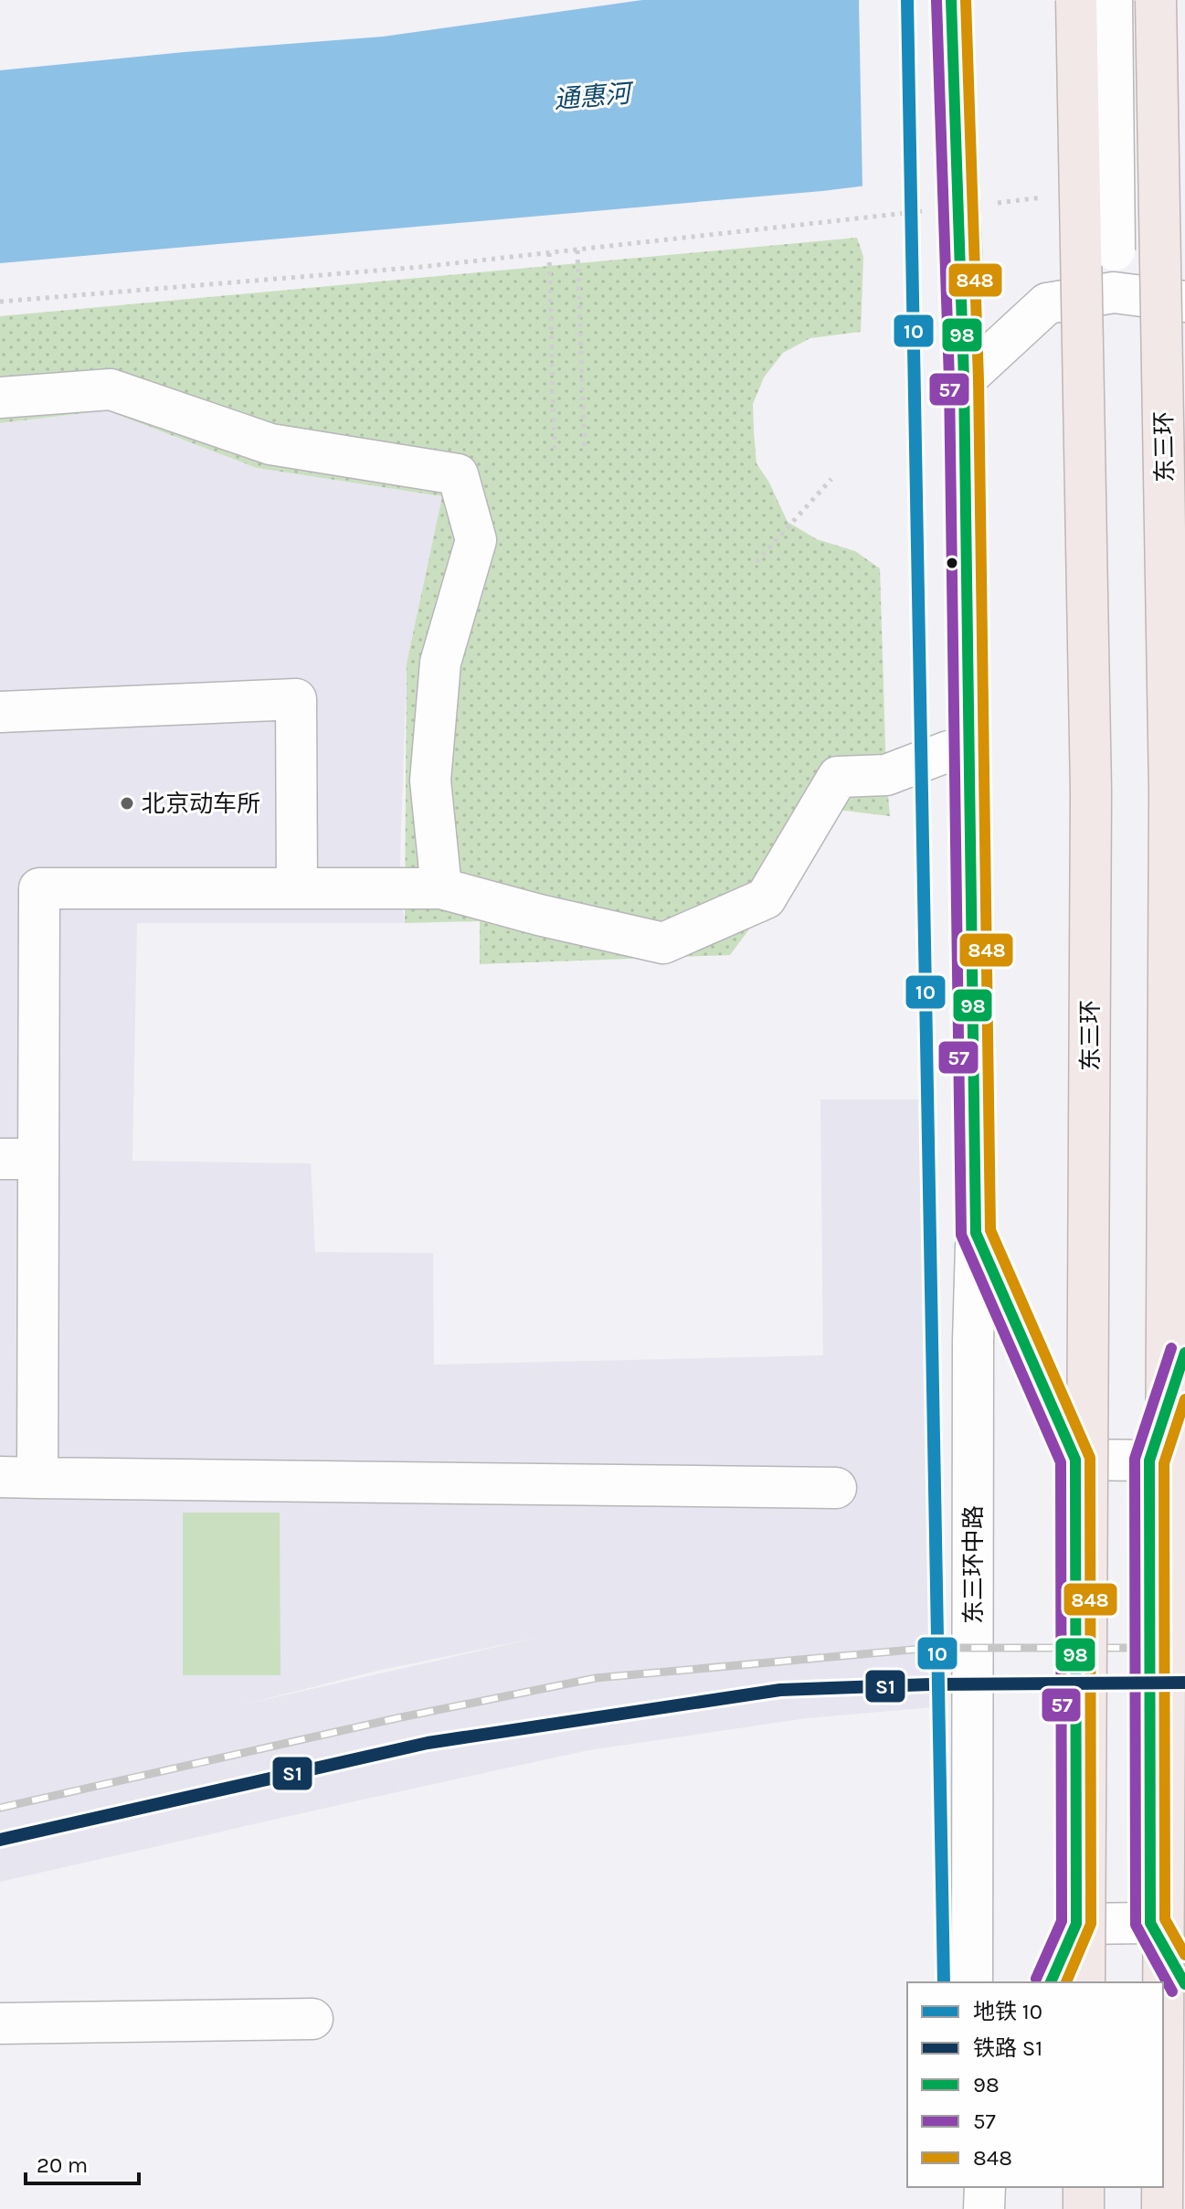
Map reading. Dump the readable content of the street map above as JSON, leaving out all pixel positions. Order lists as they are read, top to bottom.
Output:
{
  "streets": {
    "highway": ["东三环"],
    "street": ["东三环中路"]
  },
  "water": ["通惠河"],
  "places": ["北京动车所"],
  "lines": [
    "metro line 10",
    "transit line 98",
    "transit line 848",
    "transit line 57",
    "rail line S1"
  ],
  "legend": [
    "地铁 10",
    "铁路 S1",
    "98",
    "57",
    "848"
  ],
  "scale_bar": "20 m"
}
